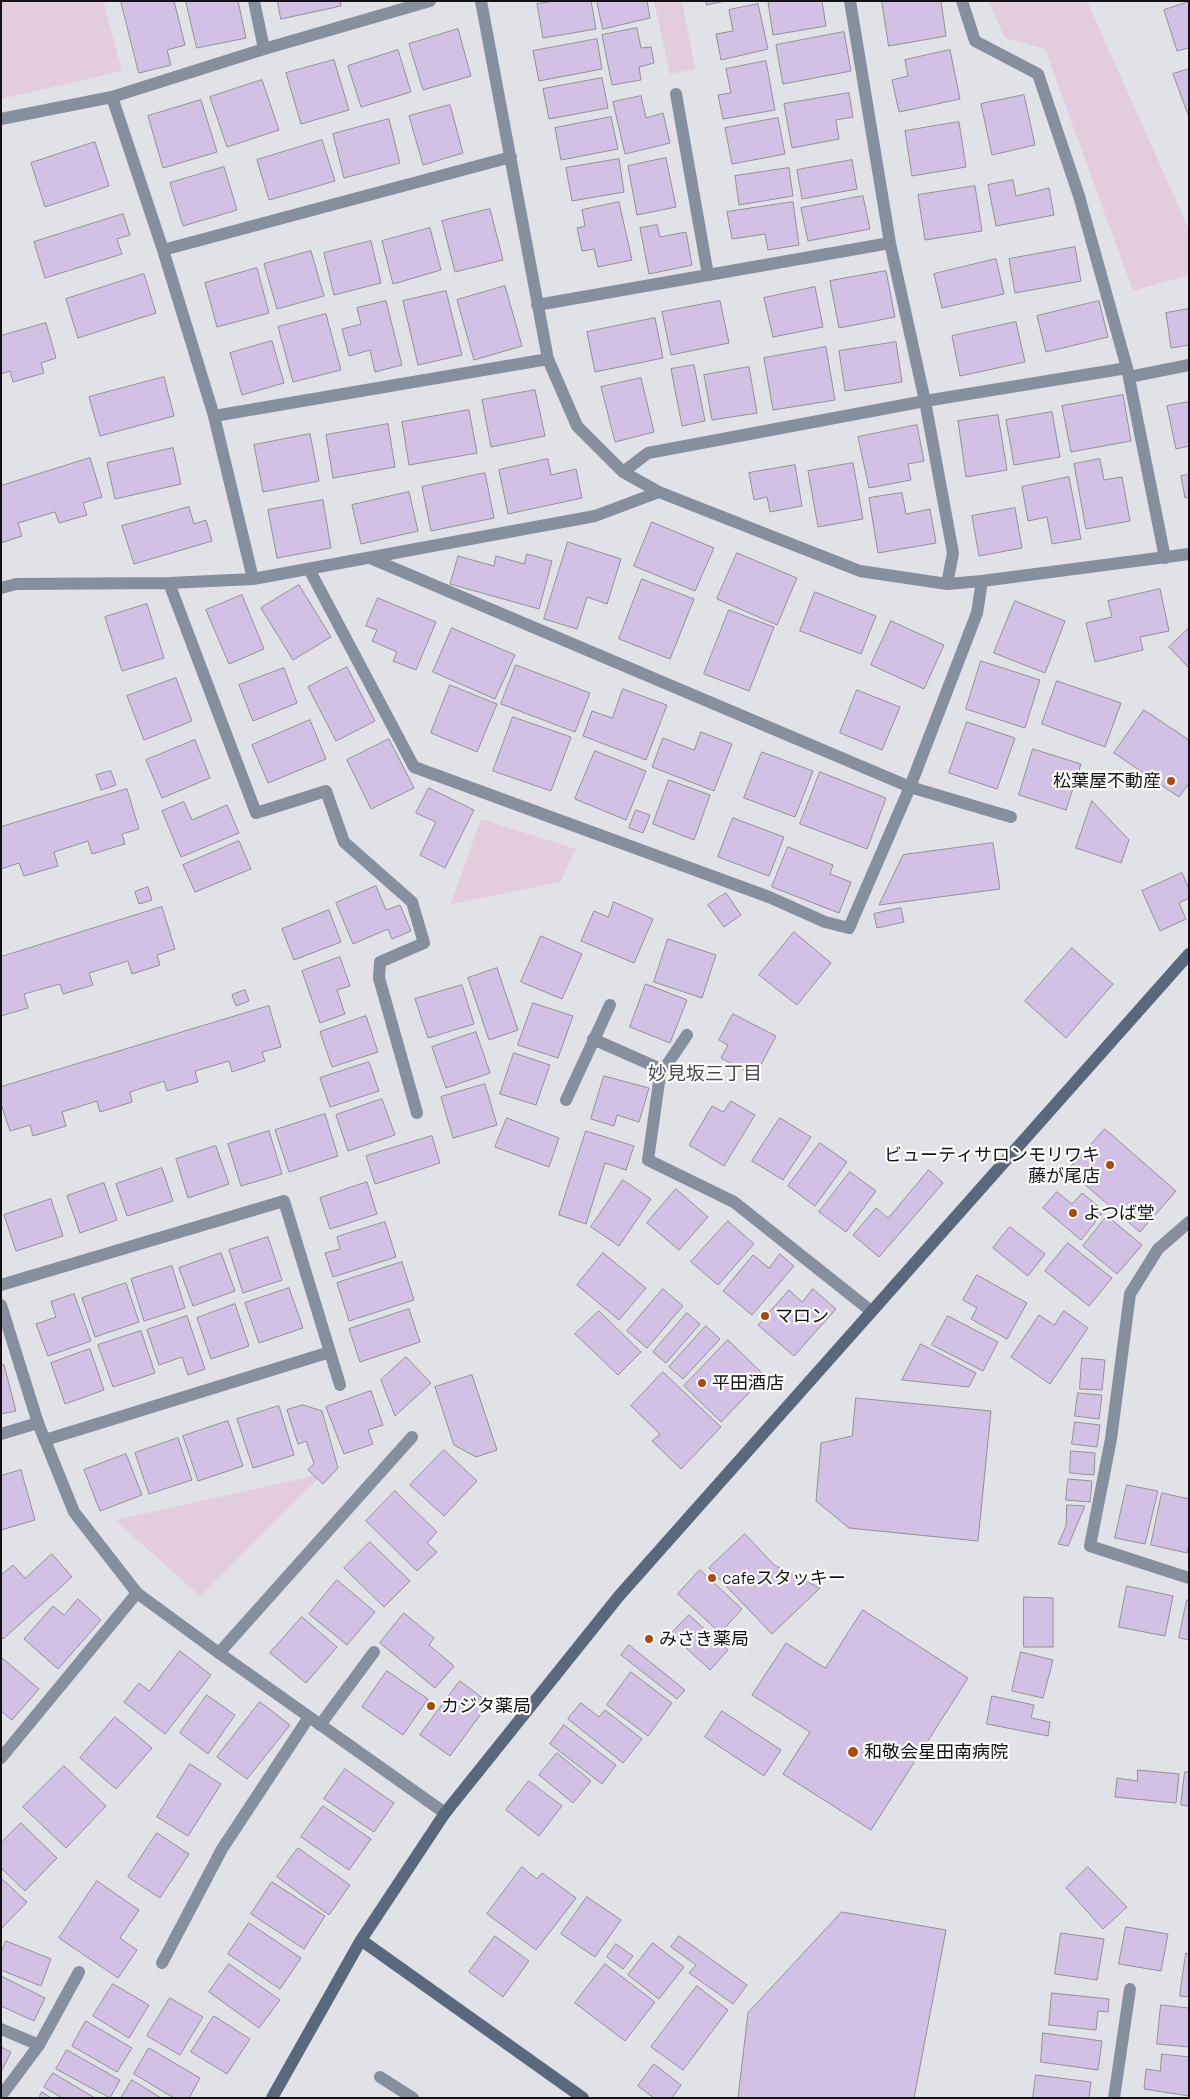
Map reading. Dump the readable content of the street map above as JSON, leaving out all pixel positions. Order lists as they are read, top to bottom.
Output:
{
  "districts": ["妙見坂三丁目"],
  "places": [
    "松葉屋不動産",
    "ビューティサロンモリワキ 藤が尾店",
    "よつば堂",
    "マロン",
    "平田酒店",
    "cafeスタッキー",
    "みさき薬局",
    "カジタ薬局",
    "和敬会星田南病院"
  ]
}
